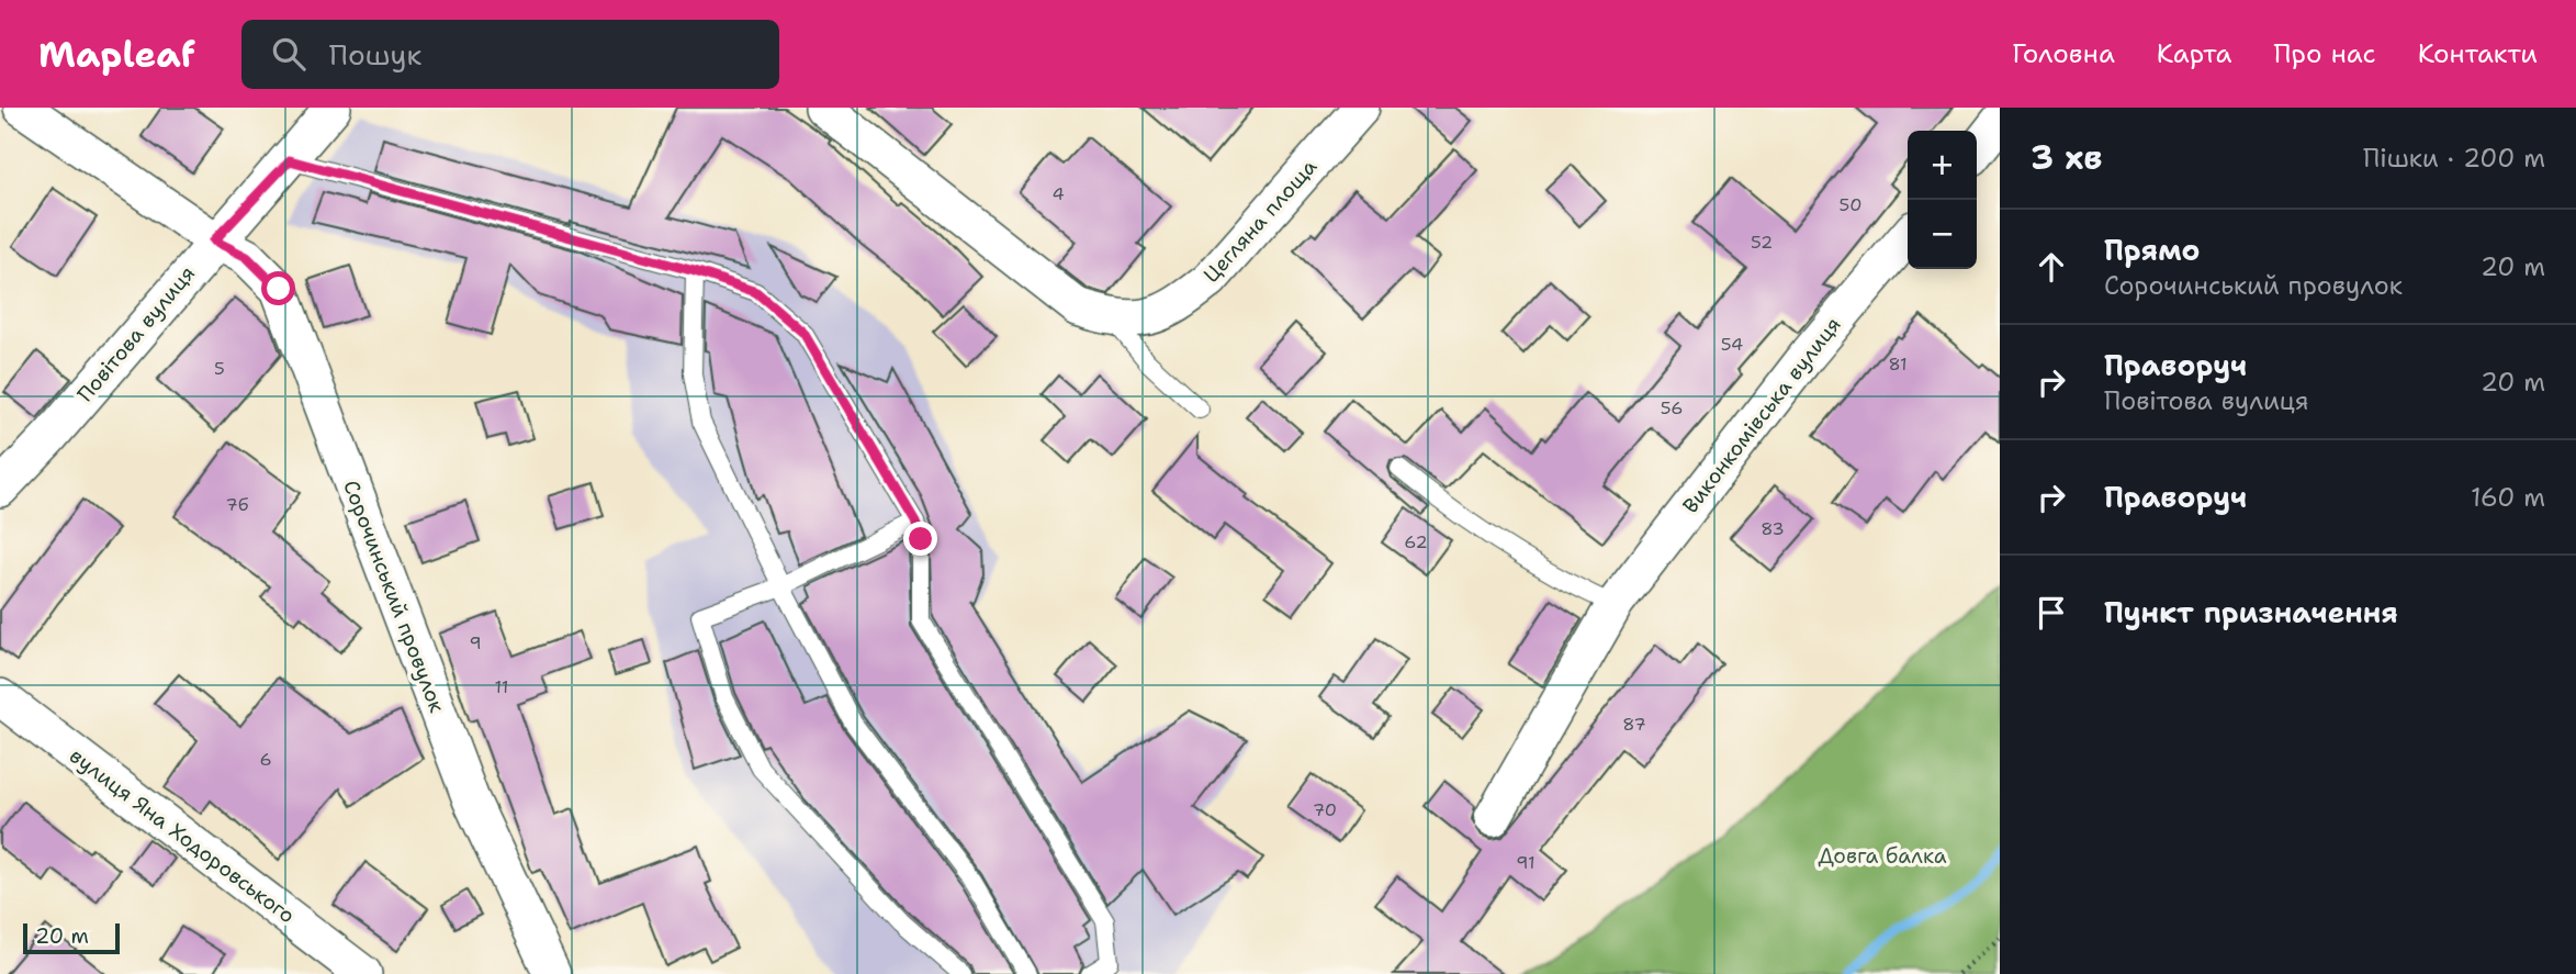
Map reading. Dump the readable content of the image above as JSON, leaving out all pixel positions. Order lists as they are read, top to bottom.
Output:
{
  "streets": {
    "street": [
      "Цегляна площа",
      "Повітова вулиця",
      "Виконкомівська вулиця",
      "Сорочинський провулок",
      "вулиця Яна Ходоровського"
    ]
  },
  "crossings": [
    ["Повітова вулиця", "Сорочинський провулок"]
  ],
  "parks": ["Довга балка"],
  "house_numbers": [
    "4",
    "50",
    "52",
    "54",
    "81",
    "5",
    "56",
    "7б",
    "83",
    "62",
    "9",
    "11",
    "87",
    "6",
    "70",
    "91"
  ],
  "scale_bar": "20 m",
  "page": {
    "header": "Mapleaf",
    "search": "Пошук",
    "nav": [
      "Головна",
      "Карта",
      "Про нас",
      "Контакти"
    ],
    "heading": ["3 хв", "Пішки · 200 m"],
    "map_buttons": ["+", "−"],
    "list": [
      ["Прямо", "Сорочинський провулок", "20 m"],
      ["Праворуч", "Повітова вулиця", "20 m"],
      ["Праворуч", "160 m"],
      "Пункт призначення"
    ],
    "scale": "20 m"
  }
}
